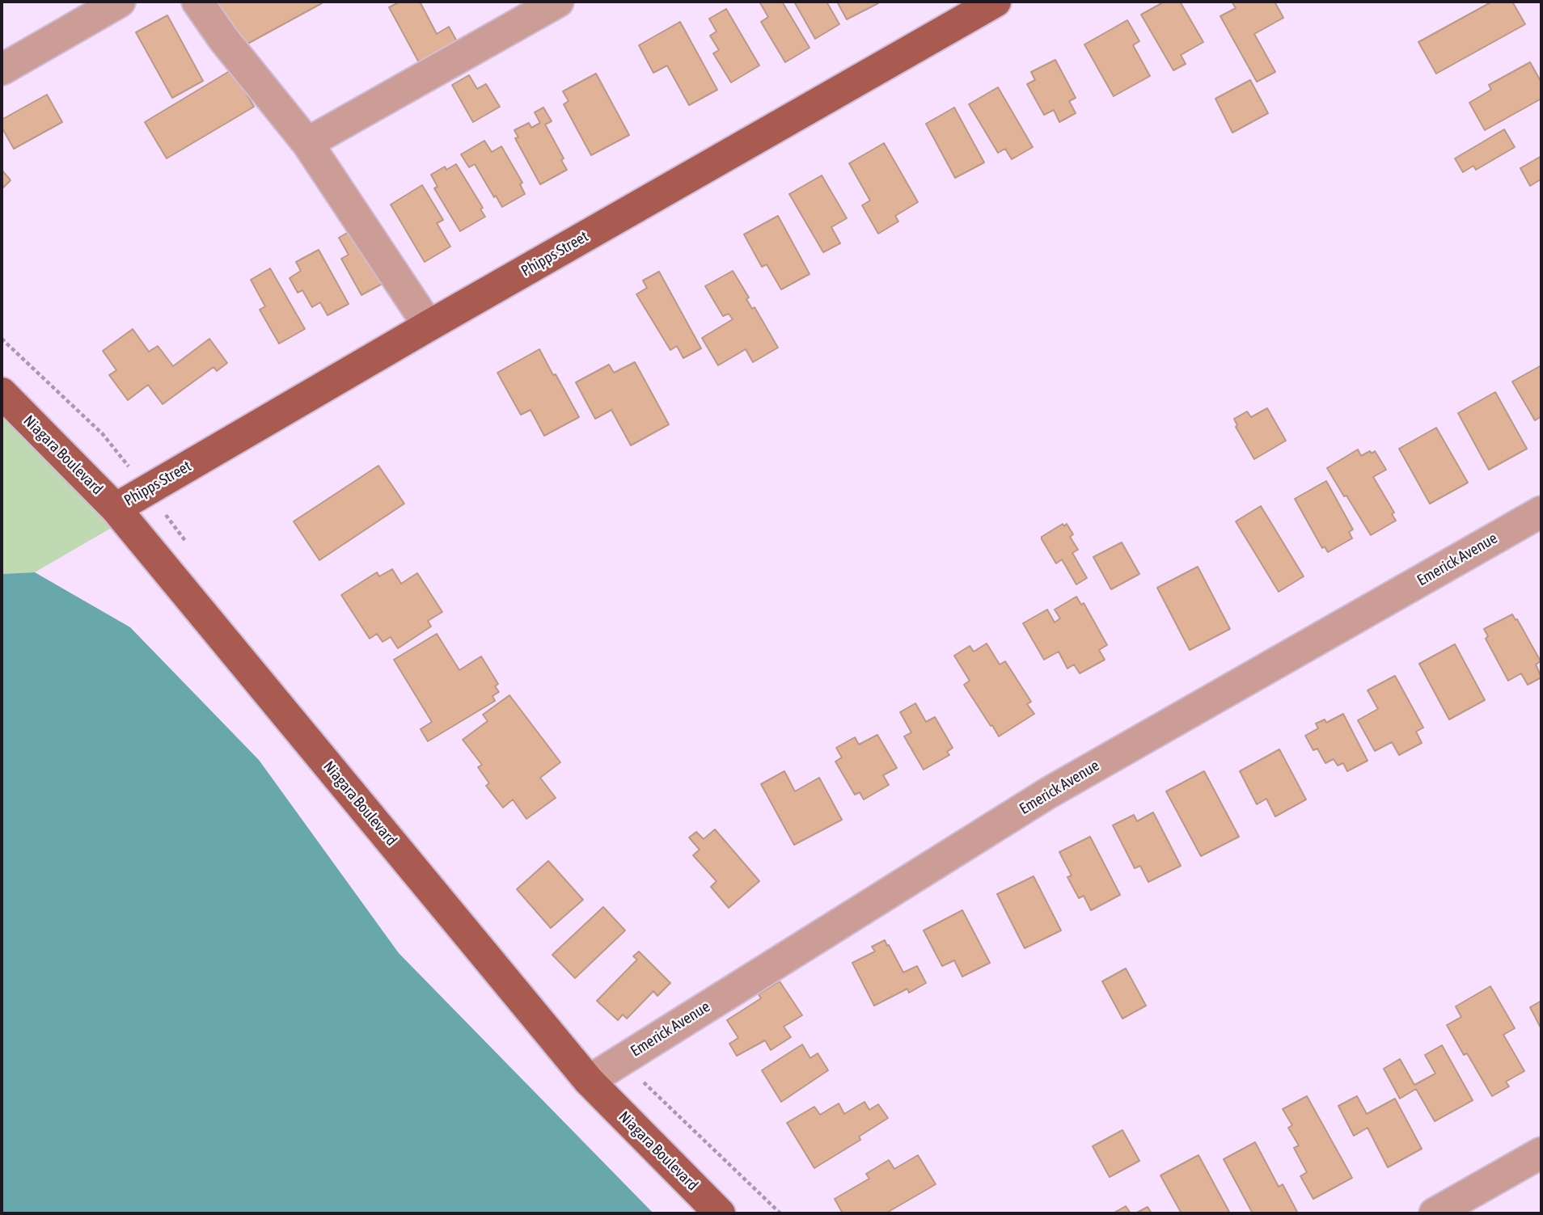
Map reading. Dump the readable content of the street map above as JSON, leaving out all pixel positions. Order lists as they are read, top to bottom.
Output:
{
  "streets": {
    "main road": ["Phipps Street", "Niagara Boulevard"],
    "street": ["Emerick Avenue"]
  },
  "crossings": [
    ["Phipps Street", "Niagara Boulevard"],
    ["Niagara Boulevard", "Emerick Avenue"]
  ]
}
